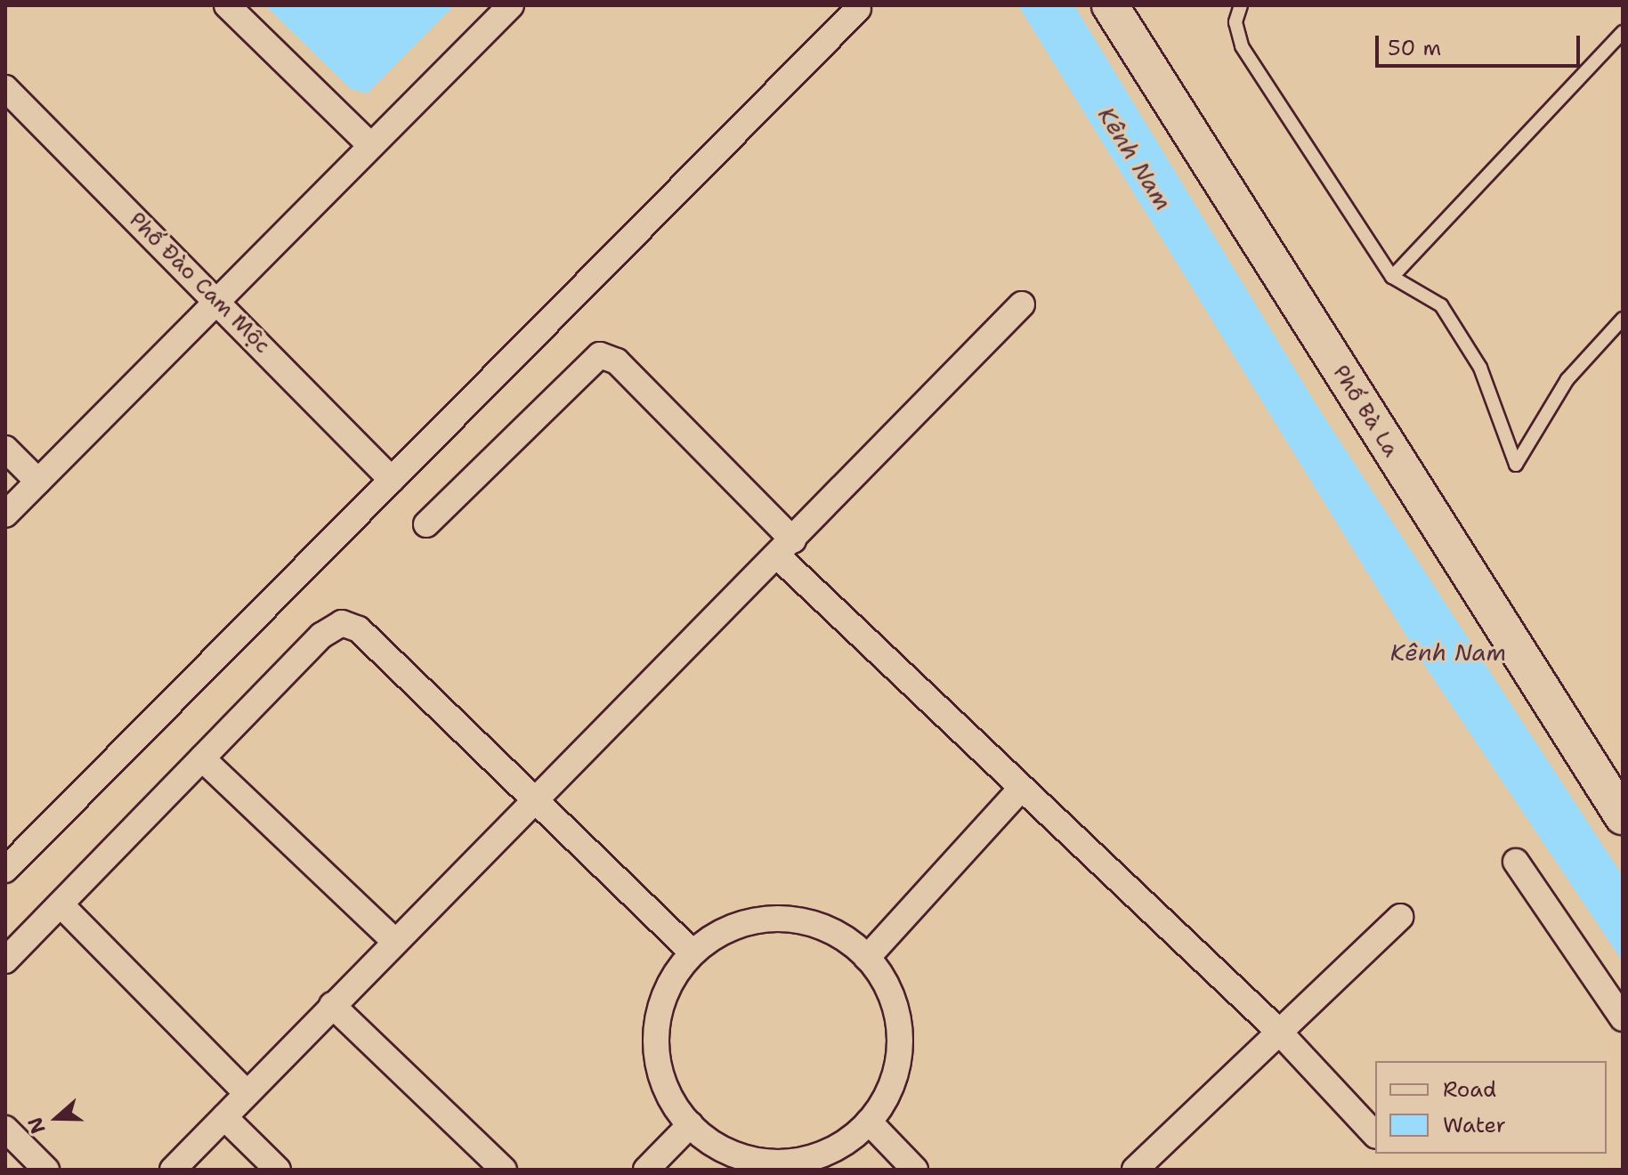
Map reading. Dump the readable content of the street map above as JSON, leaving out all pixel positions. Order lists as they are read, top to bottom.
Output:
{
  "streets": {
    "street": ["Phố Đào Cam Mộc", "Phố Bà La"]
  },
  "water": ["Kênh Nam"],
  "legend": ["Road", "Water"],
  "scale_bar": "50 m",
  "north": "left"
}
